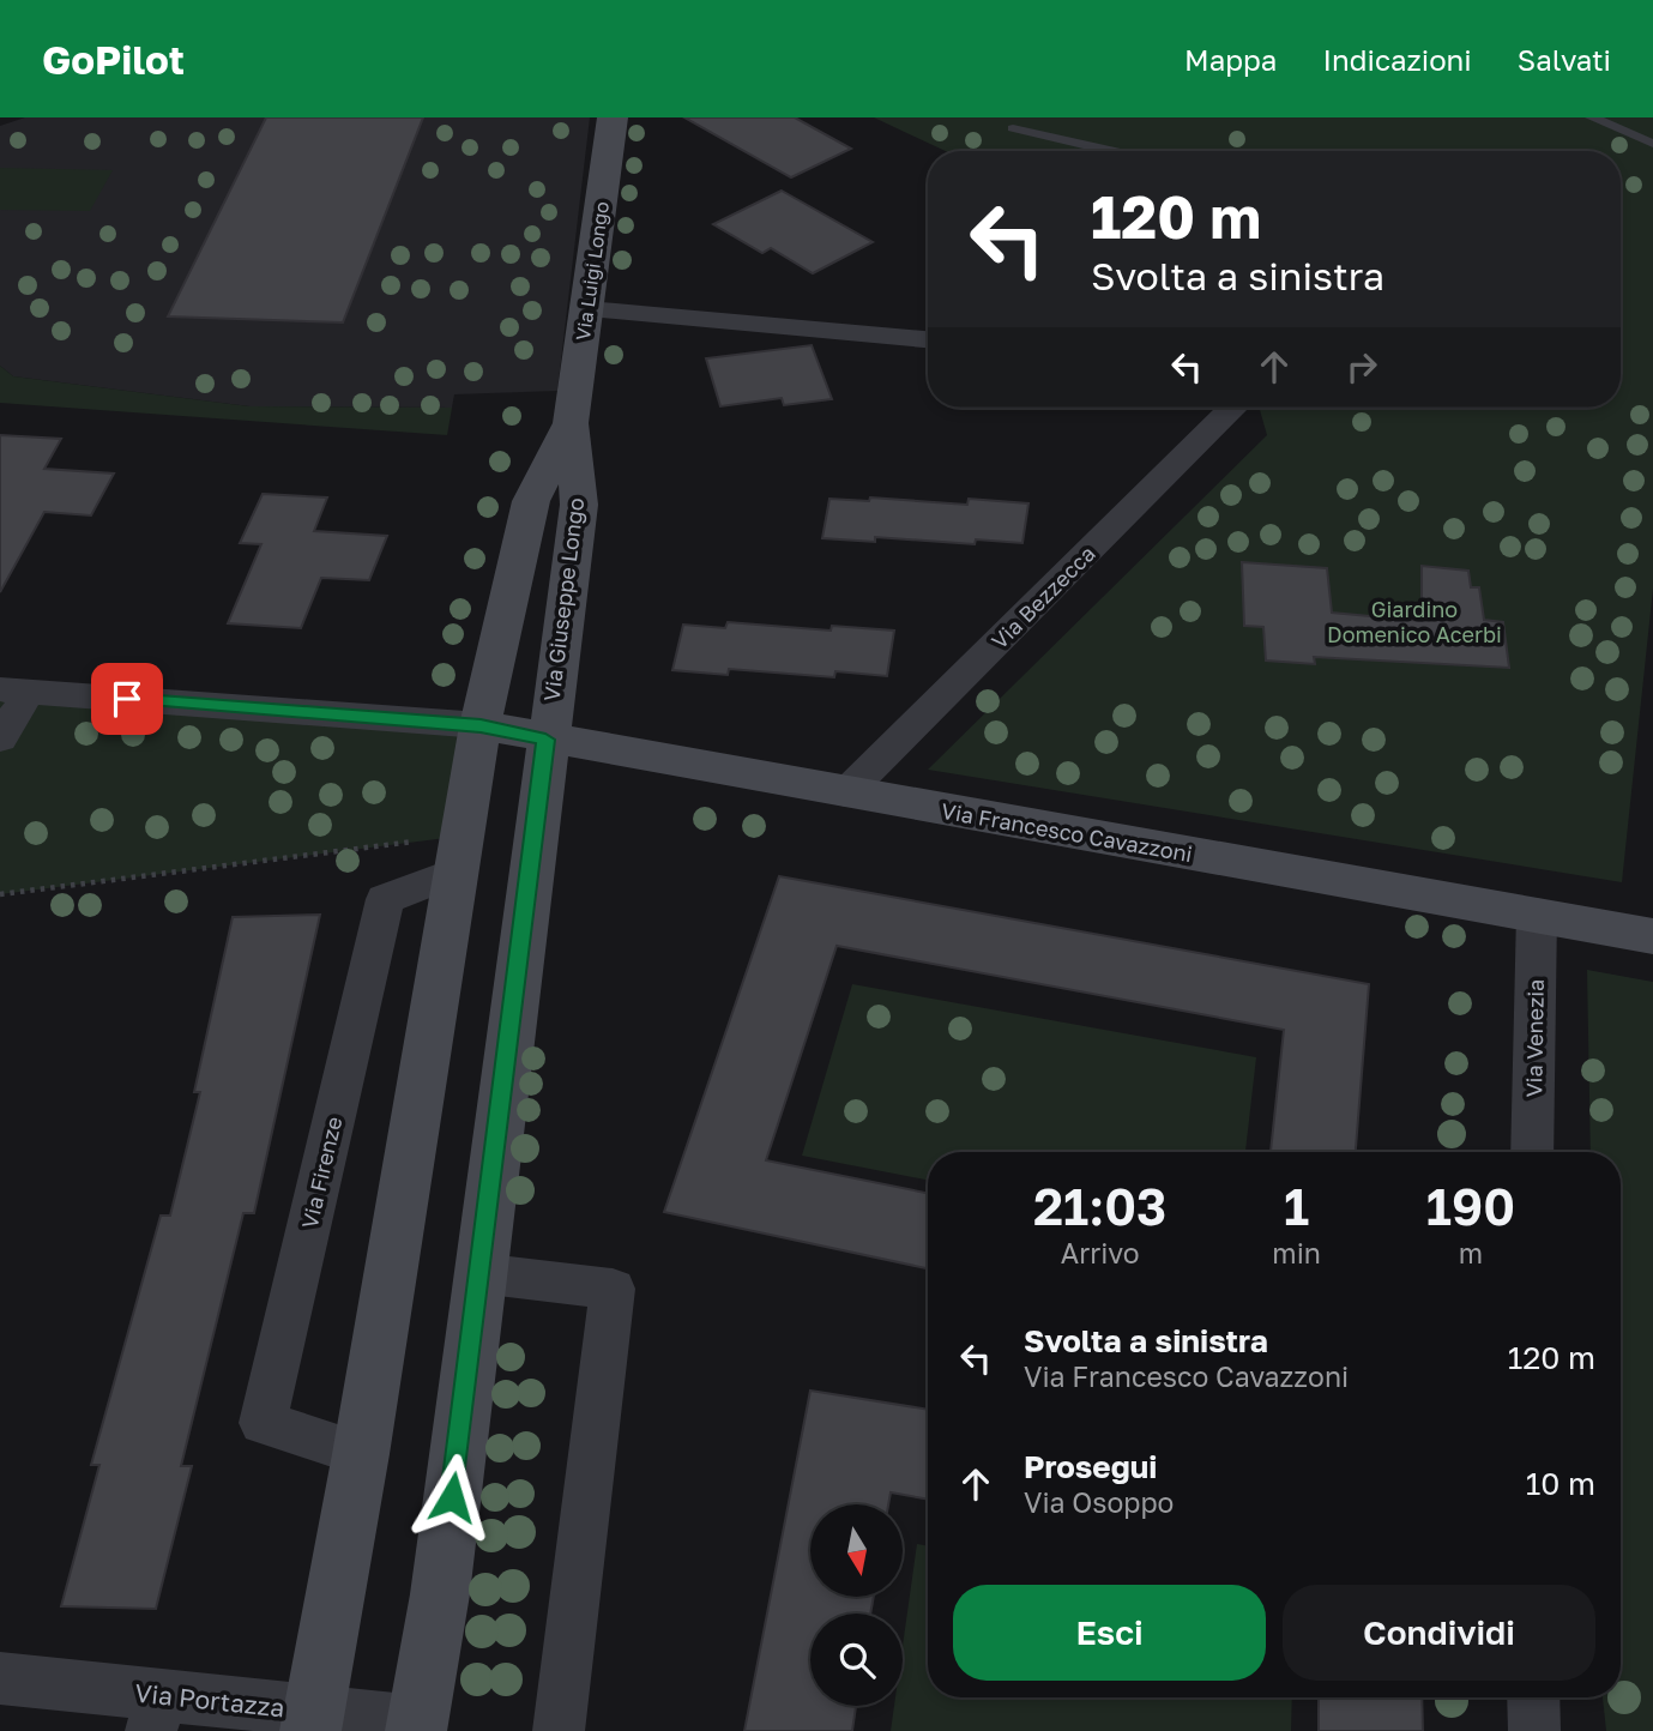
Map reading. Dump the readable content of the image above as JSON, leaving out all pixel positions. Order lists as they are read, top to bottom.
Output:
{
  "streets": {
    "street": [
      "Via Luigi Longo",
      "Via Bezzecca",
      "Via Giuseppe Longo",
      "Via Francesco Cavazzoni",
      "Via Venezia",
      "Via Firenze",
      "Via Portazza"
    ]
  },
  "crossings": [
    ["Via Luigi Longo", "Via Giuseppe Longo"],
    ["Via Bezzecca", "Via Francesco Cavazzoni"],
    ["Via Giuseppe Longo", "Via Francesco Cavazzoni"],
    ["Via Francesco Cavazzoni", "Via Venezia"]
  ],
  "parks": ["Giardino Domenico Acerbi"],
  "north": "bottom",
  "page": {
    "header": "GoPilot",
    "nav": ["Mappa", "Indicazioni", "Salvati"],
    "turn": ["120 m", "Svolta a sinistra"],
    "eta": [
      "21:03",
      "Arrivo",
      "1",
      "min",
      "190",
      "m"
    ],
    "list": [
      {
        "name": "Svolta a sinistra",
        "note": "Via Francesco Cavazzoni",
        "value": "120 m"
      },
      {
        "name": "Prosegui",
        "note": "Via Osoppo",
        "value": "10 m"
      }
    ],
    "buttons": ["Esci", "Condividi"]
  }
}
